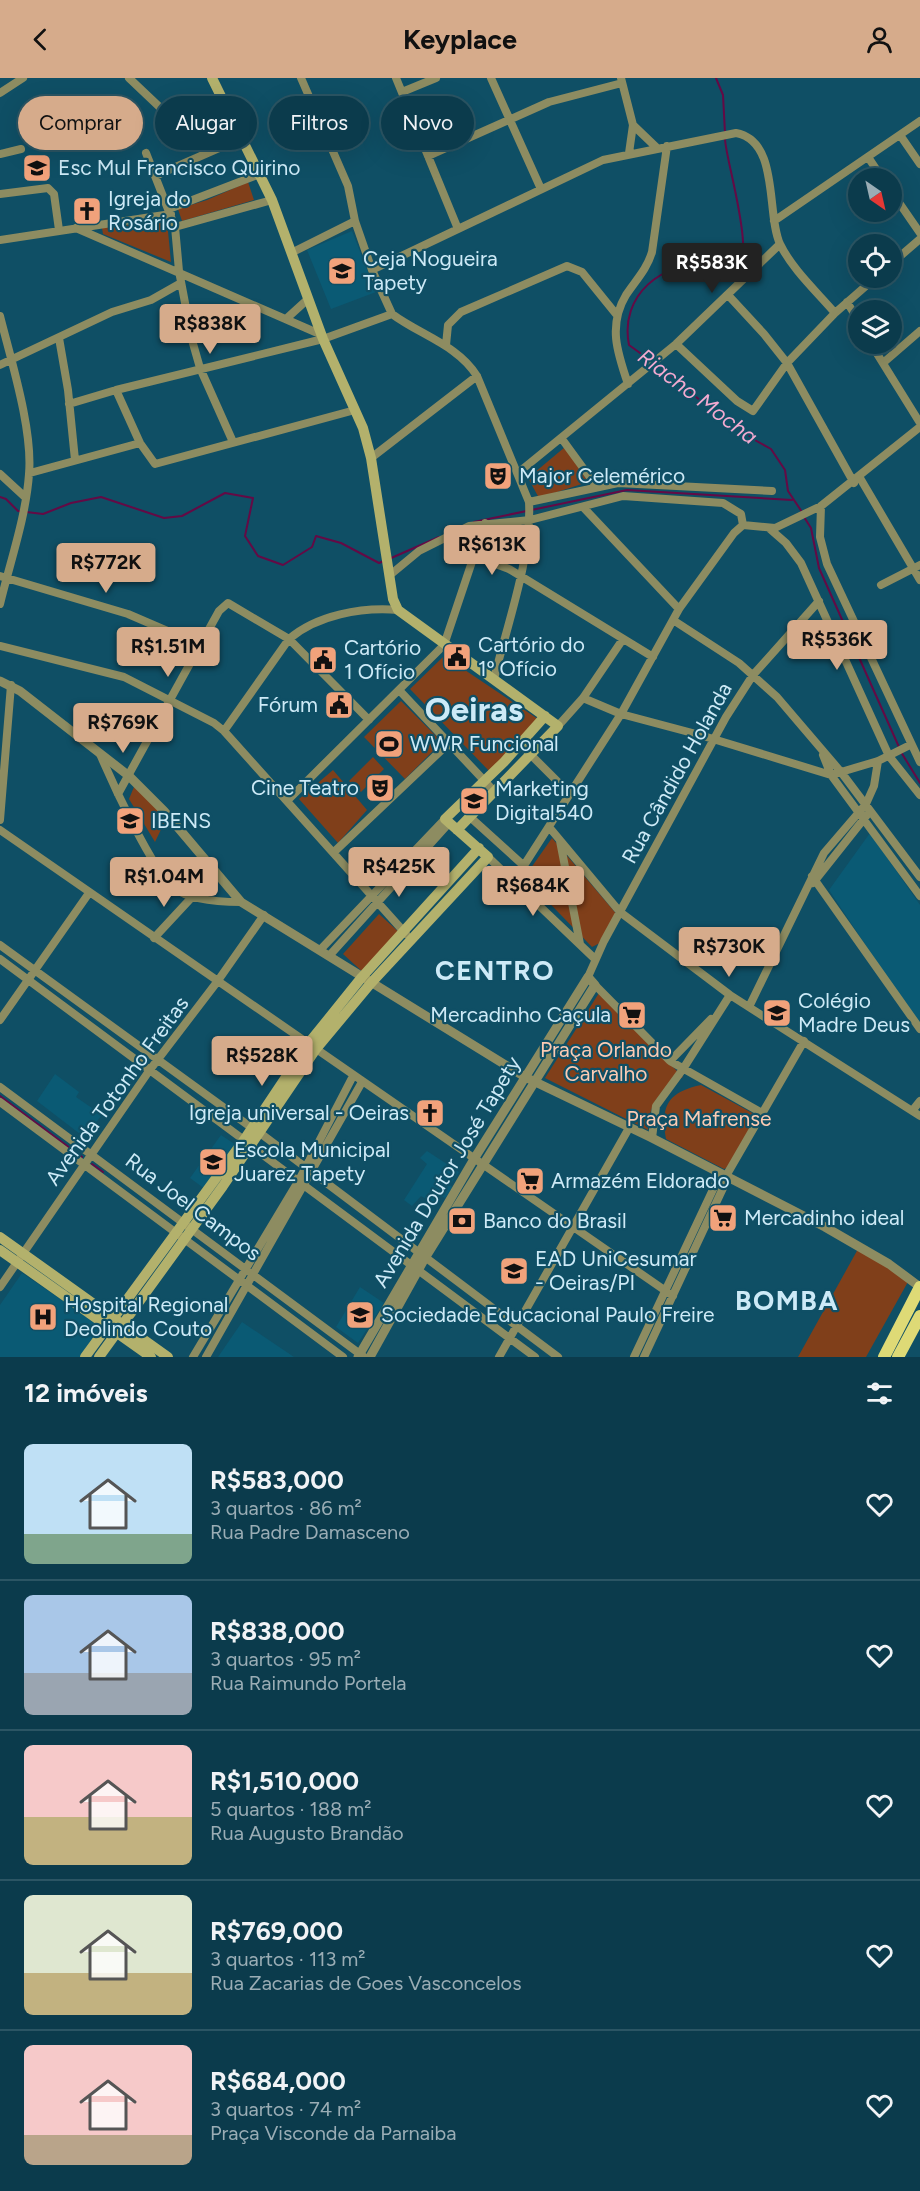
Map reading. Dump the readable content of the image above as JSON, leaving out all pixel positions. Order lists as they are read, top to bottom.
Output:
{
  "streets": {
    "street": [
      "Rua Cândido Holanda",
      "Avenida Totonho Freitas",
      "Avenida Doutor José Tapety",
      "Rua Joel Campos"
    ]
  },
  "crossings": [
    ["Rua Cândido Holanda", "Avenida Doutor José Tapety"],
    ["Avenida Totonho Freitas", "Rua Joel Campos"],
    ["Avenida Doutor José Tapety", "Rua Joel Campos"]
  ],
  "districts": ["Oeiras", "CENTRO", "BOMBA"],
  "water": ["Riacho Mocha"],
  "parks": ["Praça Orlando Carvalho", "Praça Mafrense"],
  "places": {
    "school or university": [
      "Esc Mul Francisco Quirino",
      "Ceja Nogueira Tapety",
      "Marketing Digital540",
      "IBENS",
      "Colégio Madre Deus",
      "Escola Municipal Juarez Tapety",
      "EAD UniCesumar - Oeiras/PI",
      "Sociedade Educacional Paulo Freire"
    ],
    "church": ["Igreja do Rosário", "Igreja universal - Oeiras"],
    "theatre": ["Major Celemérico", "Cine Teatro"],
    "public building": ["Cartório do 1º Ofício", "Cartório 1 Ofício", "Fórum"],
    "sports": ["WWR Funcional"],
    "supermarket": ["Mercadinho Caçula", "Armazém Eldorado", "Mercadinho ideal"],
    "bank": ["Banco do Brasil"],
    "hospital": ["Hospital Regional Deolindo Couto"]
  },
  "north": "bottom right",
  "page": {
    "header": "Keyplace",
    "chip": [
      "Comprar",
      "Alugar",
      "Filtros",
      "Novo"
    ],
    "price": [
      "R$583K",
      "R$838K",
      "R$613K",
      "R$772K",
      "R$536K",
      "R$1.51M",
      "R$769K",
      "R$425K",
      "R$1.04M",
      "R$684K",
      "R$730K",
      "R$528K"
    ],
    "heading": "12 imóveis",
    "list": [
      {
        "name": "R$583,000",
        "note": "3 quartos · 86 m² · Rua Padre Damasceno"
      },
      {
        "name": "R$838,000",
        "note": "3 quartos · 95 m² · Rua Raimundo Portela"
      },
      {
        "name": "R$1,510,000",
        "note": "5 quartos · 188 m² · Rua Augusto Brandão"
      },
      {
        "name": "R$769,000",
        "note": "3 quartos · 113 m² · Rua Zacarias de Goes Vasconcelos"
      },
      {
        "name": "R$684,000",
        "note": "3 quartos · 74 m² · Praça Visconde da Parnaiba"
      }
    ]
  }
}
